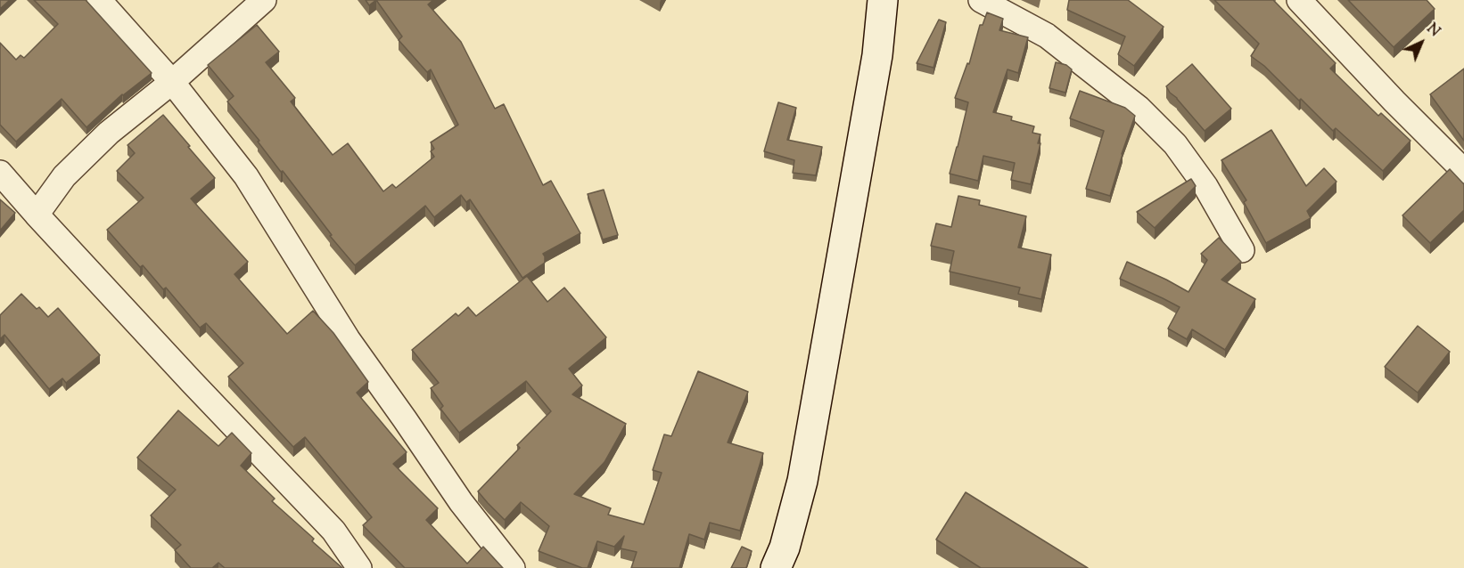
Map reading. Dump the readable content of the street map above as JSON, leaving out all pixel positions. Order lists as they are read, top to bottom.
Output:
{
  "north": "top right"
}
